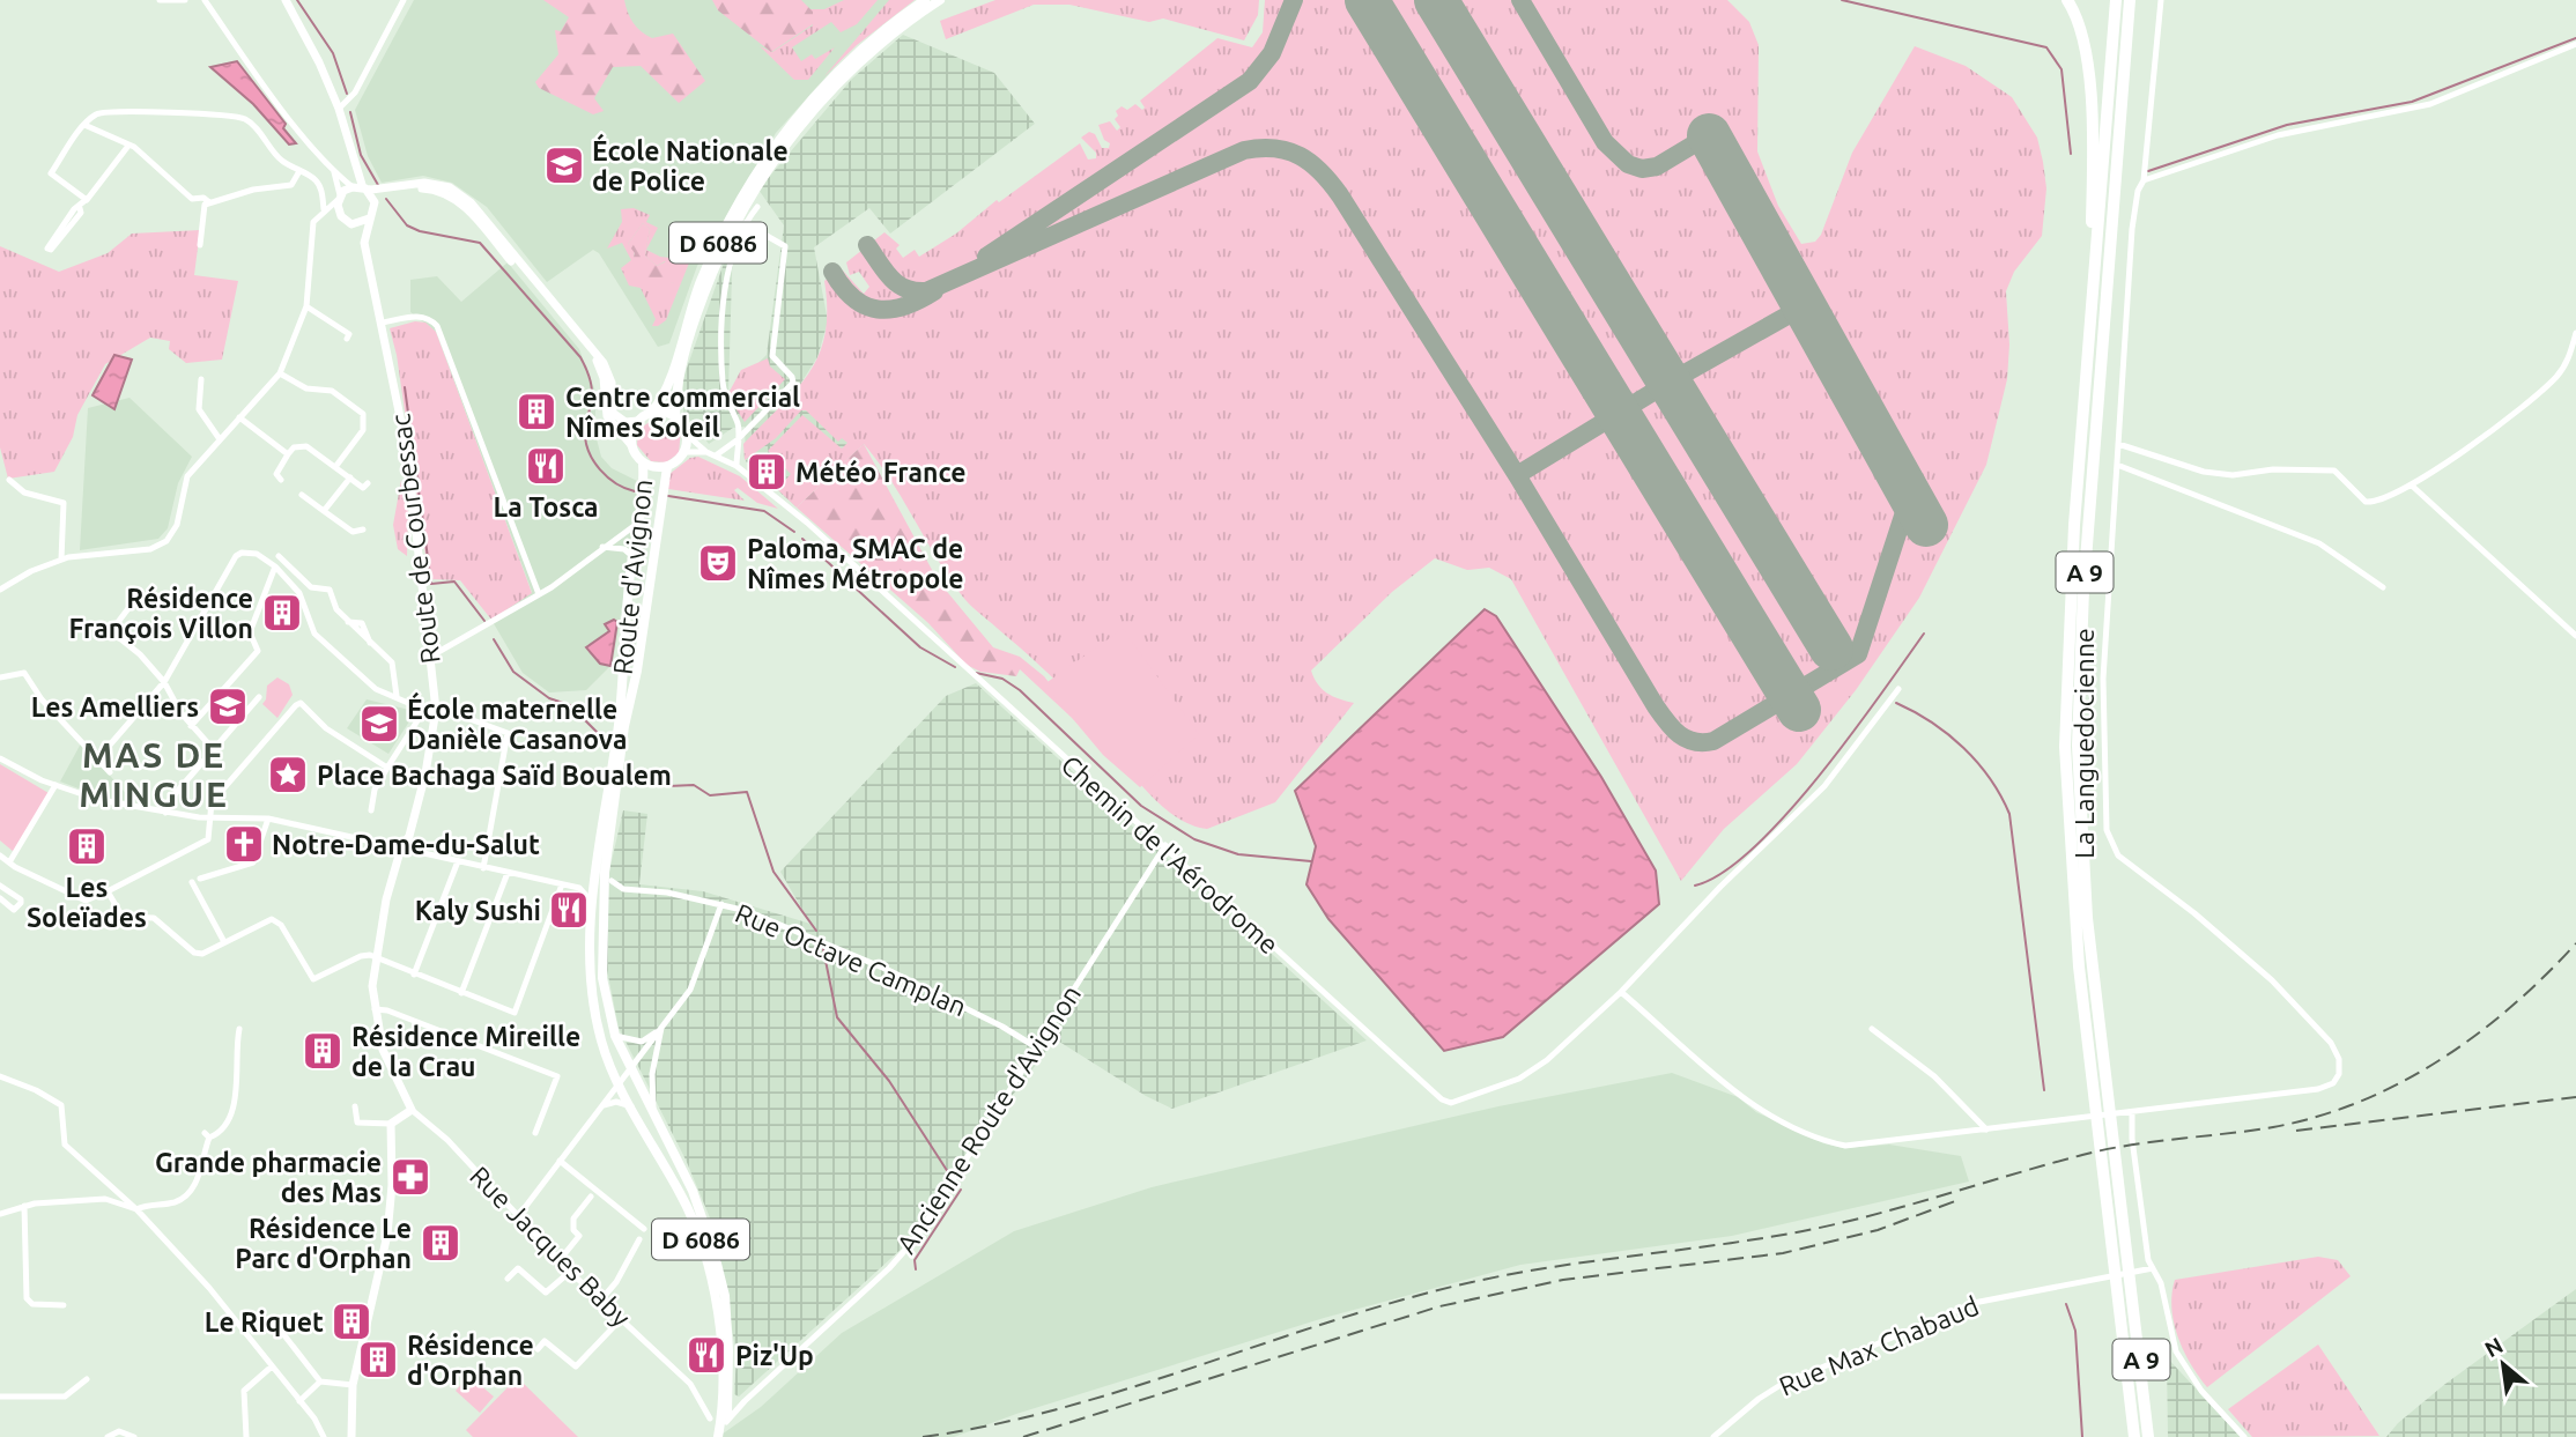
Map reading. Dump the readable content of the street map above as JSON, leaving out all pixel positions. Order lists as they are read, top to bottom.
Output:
{
  "streets": {
    "highway": ["A 9", "La Languedocienne"],
    "main road": ["D 6086", "Route d'Avignon"],
    "street": [
      "Route de Courbessac",
      "Chemin de l'Aérodrome",
      "Rue Octave Camplan",
      "Ancienne Route d'Avignon",
      "Rue Jacques Baby",
      "Rue Max Chabaud"
    ]
  },
  "crossings": [
    ["D 6086", "Route d'Avignon"],
    ["D 6086", "Chemin de l'Aérodrome"],
    ["Route de Courbessac", "Rue Jacques Baby"],
    ["Route d'Avignon", "Chemin de l'Aérodrome"],
    ["Route d'Avignon", "Ancienne Route d'Avignon"],
    ["Chemin de l'Aérodrome", "Ancienne Route d'Avignon"],
    ["Rue Octave Camplan", "Ancienne Route d'Avignon"]
  ],
  "districts": ["MAS DE MINGUE"],
  "places": {
    "school or university": ["École Nationale de Police", "Les Amelliers", "École maternelle Danièle Casanova"],
    "building": [
      "Centre commercial Nîmes Soleil",
      "Météo France",
      "Résidence François Villon",
      "Les Soleïades",
      "Résidence Mireille de la Crau",
      "Résidence Le Parc d'Orphan",
      "Le Riquet",
      "Résidence d'Orphan"
    ],
    "restaurant": ["La Tosca", "Kaly Sushi", "Piz'Up"],
    "theatre": ["Paloma, SMAC de Nîmes Métropole"],
    "place": ["Place Bachaga Saïd Boualem"],
    "church": ["Notre-Dame-du-Salut"],
    "pharmacy": ["Grande pharmacie des Mas"]
  },
  "north": "top left"
}
